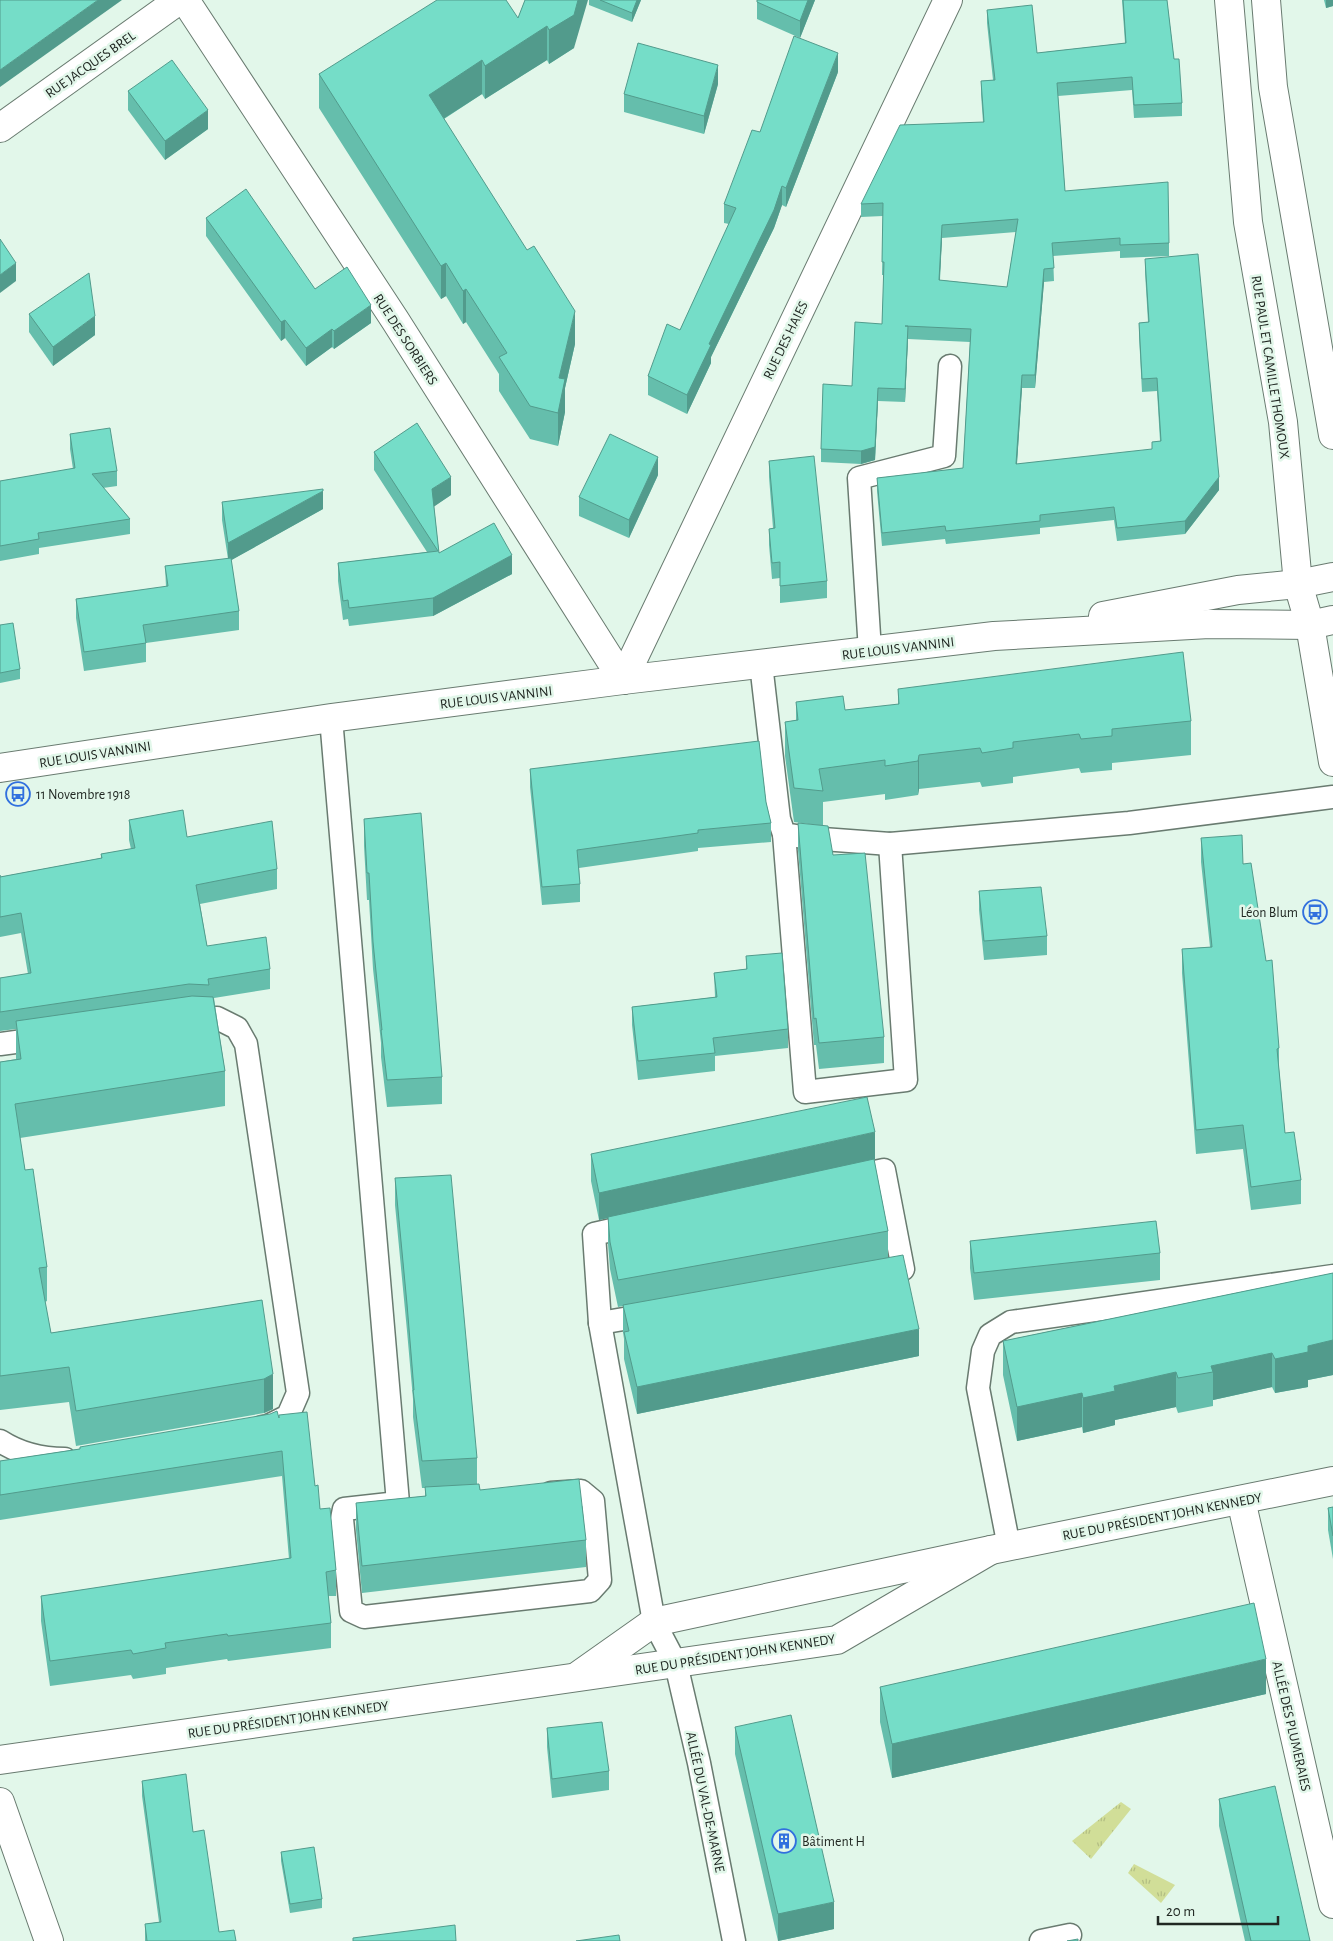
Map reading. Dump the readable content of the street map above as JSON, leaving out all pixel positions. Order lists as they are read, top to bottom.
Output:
{
  "streets": {
    "street": [
      "RUE JACQUES BREL",
      "RUE DES SORBIERS",
      "RUE DES HAIES",
      "RUE PAUL ET CAMILLE THOMOUX",
      "RUE LOUIS VANNINI",
      "RUE DU PRÉSIDENT JOHN KENNEDY",
      "ALLÉE DES PLUMERAIES"
    ],
    "lane": ["ALLÉE DU VAL-DE-MARNE"]
  },
  "crossings": [
    ["RUE DES SORBIERS", "RUE DES HAIES"],
    ["RUE DES SORBIERS", "RUE LOUIS VANNINI"],
    ["RUE DES HAIES", "RUE LOUIS VANNINI"],
    ["RUE PAUL ET CAMILLE THOMOUX", "RUE LOUIS VANNINI"],
    ["RUE DU PRÉSIDENT JOHN KENNEDY", "ALLÉE DES PLUMERAIES"],
    ["RUE DU PRÉSIDENT JOHN KENNEDY", "ALLÉE DU VAL-DE-MARNE"]
  ],
  "places": {
    "bus stop": ["11 Novembre 1918", "Léon Blum"],
    "building": ["Bâtiment H"]
  },
  "scale_bar": "20 m"
}
